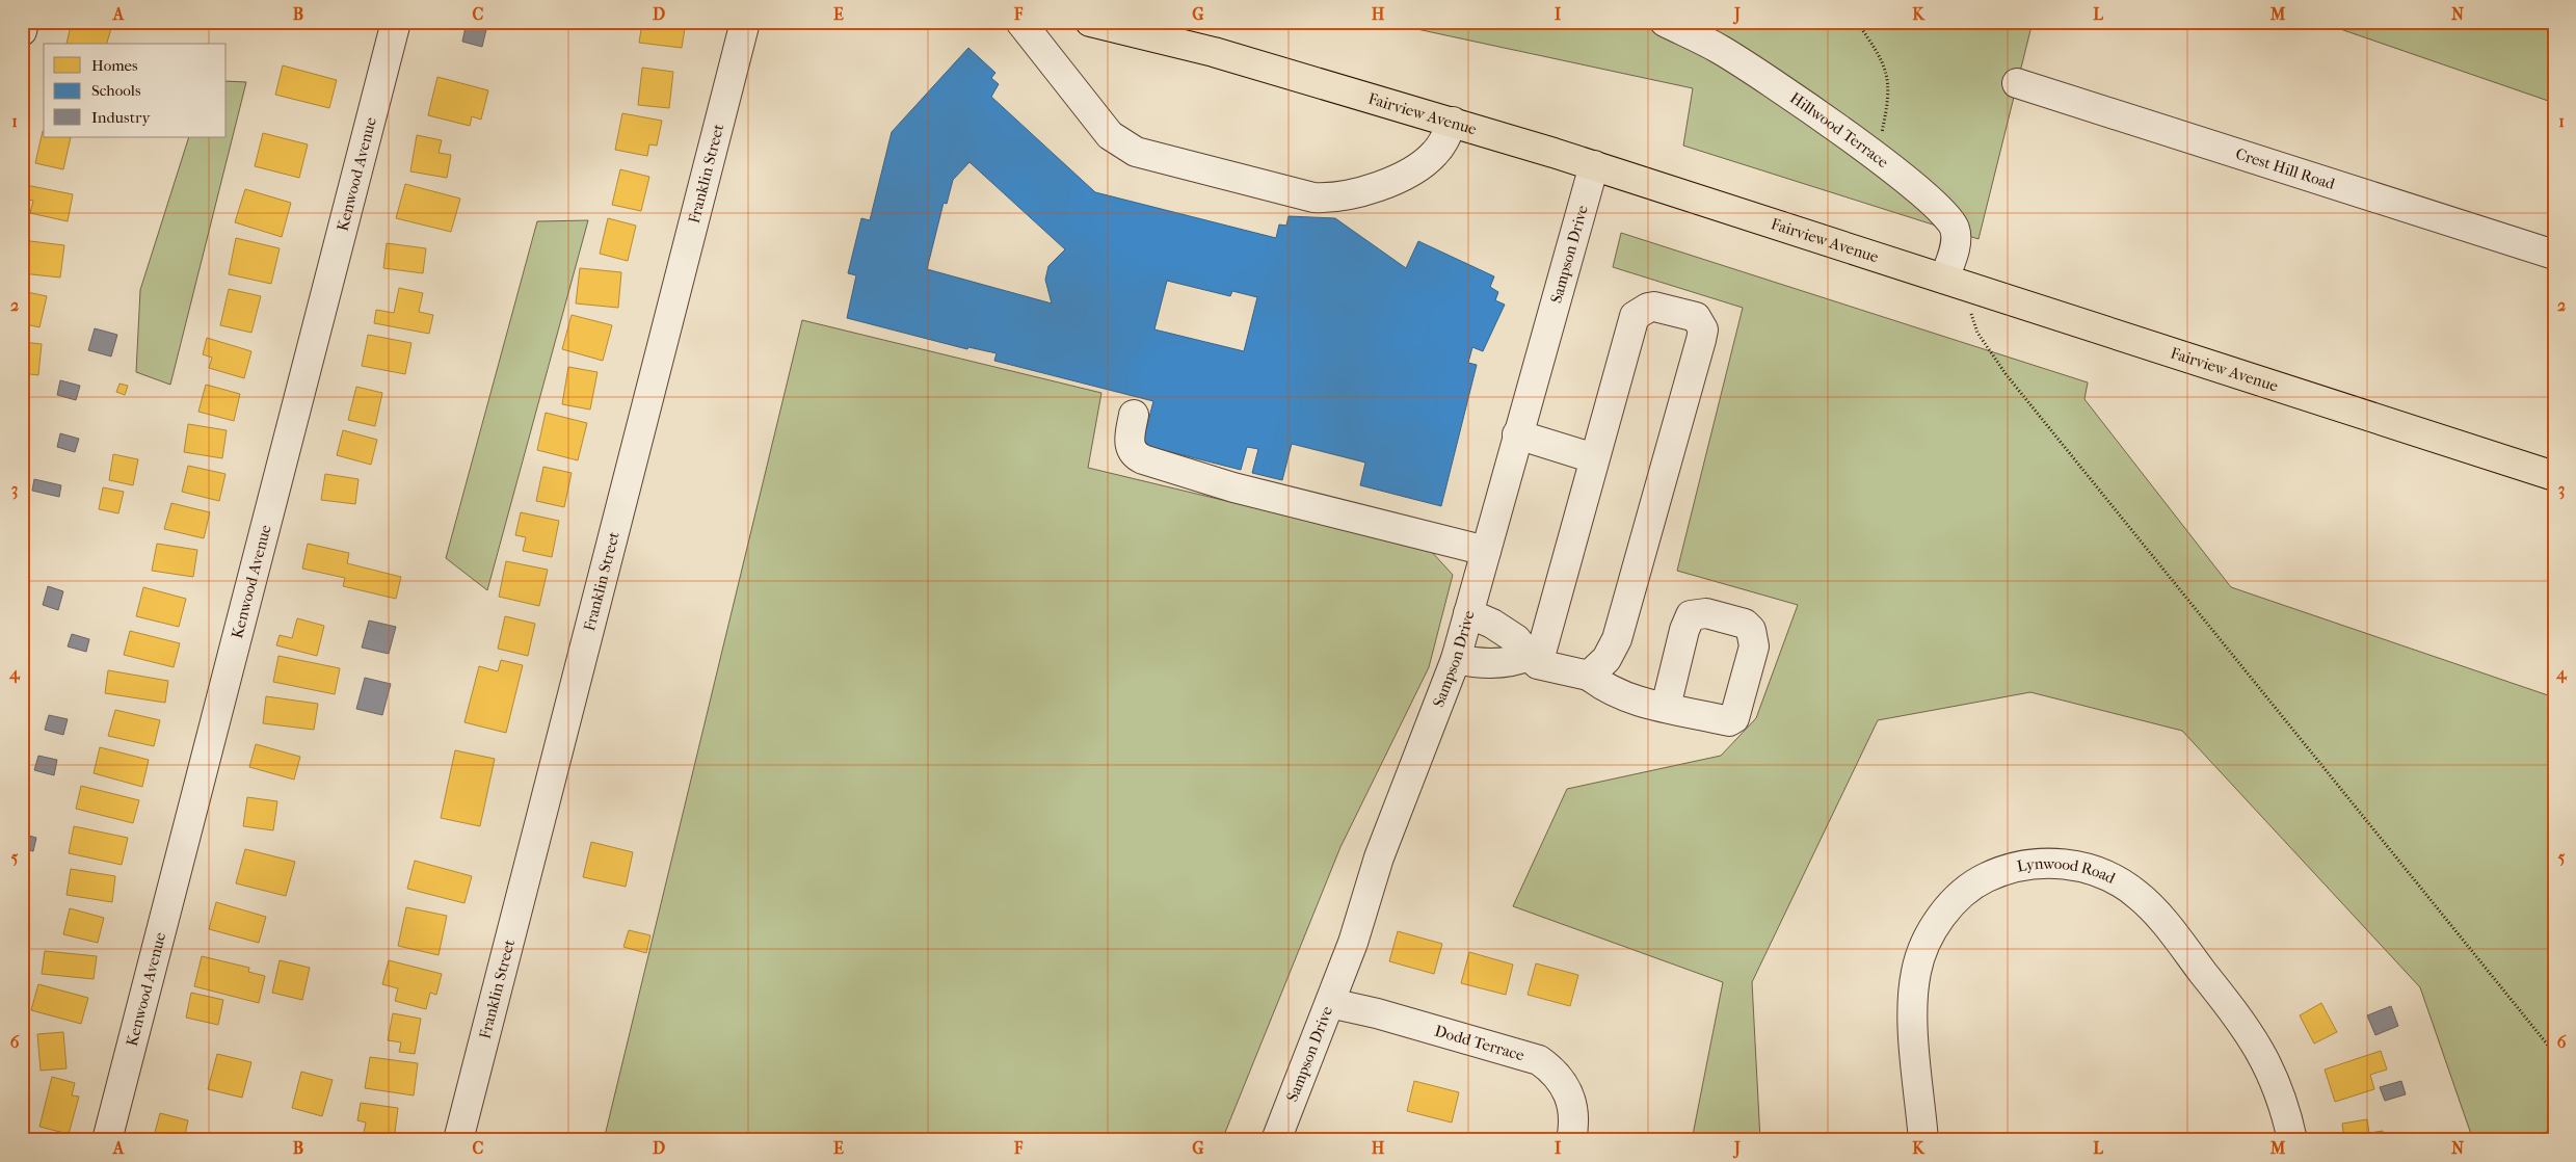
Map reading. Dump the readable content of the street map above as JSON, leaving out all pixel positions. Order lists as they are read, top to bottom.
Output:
{
  "streets": {
    "main road": ["Fairview Avenue"],
    "street": [
      "Hillwood Terrace",
      "Crest Hill Road",
      "Kenwood Avenue",
      "Franklin Street",
      "Sampson Drive",
      "Lynwood Road",
      "Dodd Terrace"
    ]
  },
  "crossings": [
    ["Fairview Avenue", "Hillwood Terrace"],
    ["Fairview Avenue", "Sampson Drive"],
    ["Sampson Drive", "Dodd Terrace"]
  ],
  "legend": ["Homes", "Schools", "Industry"],
  "grid": {
    "columns": [
      "A",
      "B",
      "C",
      "D",
      "E",
      "F",
      "G",
      "H",
      "I",
      "J",
      "K",
      "L",
      "M",
      "N"
    ],
    "rows": [
      "1",
      "2",
      "3",
      "4",
      "5",
      "6"
    ]
  }
}
